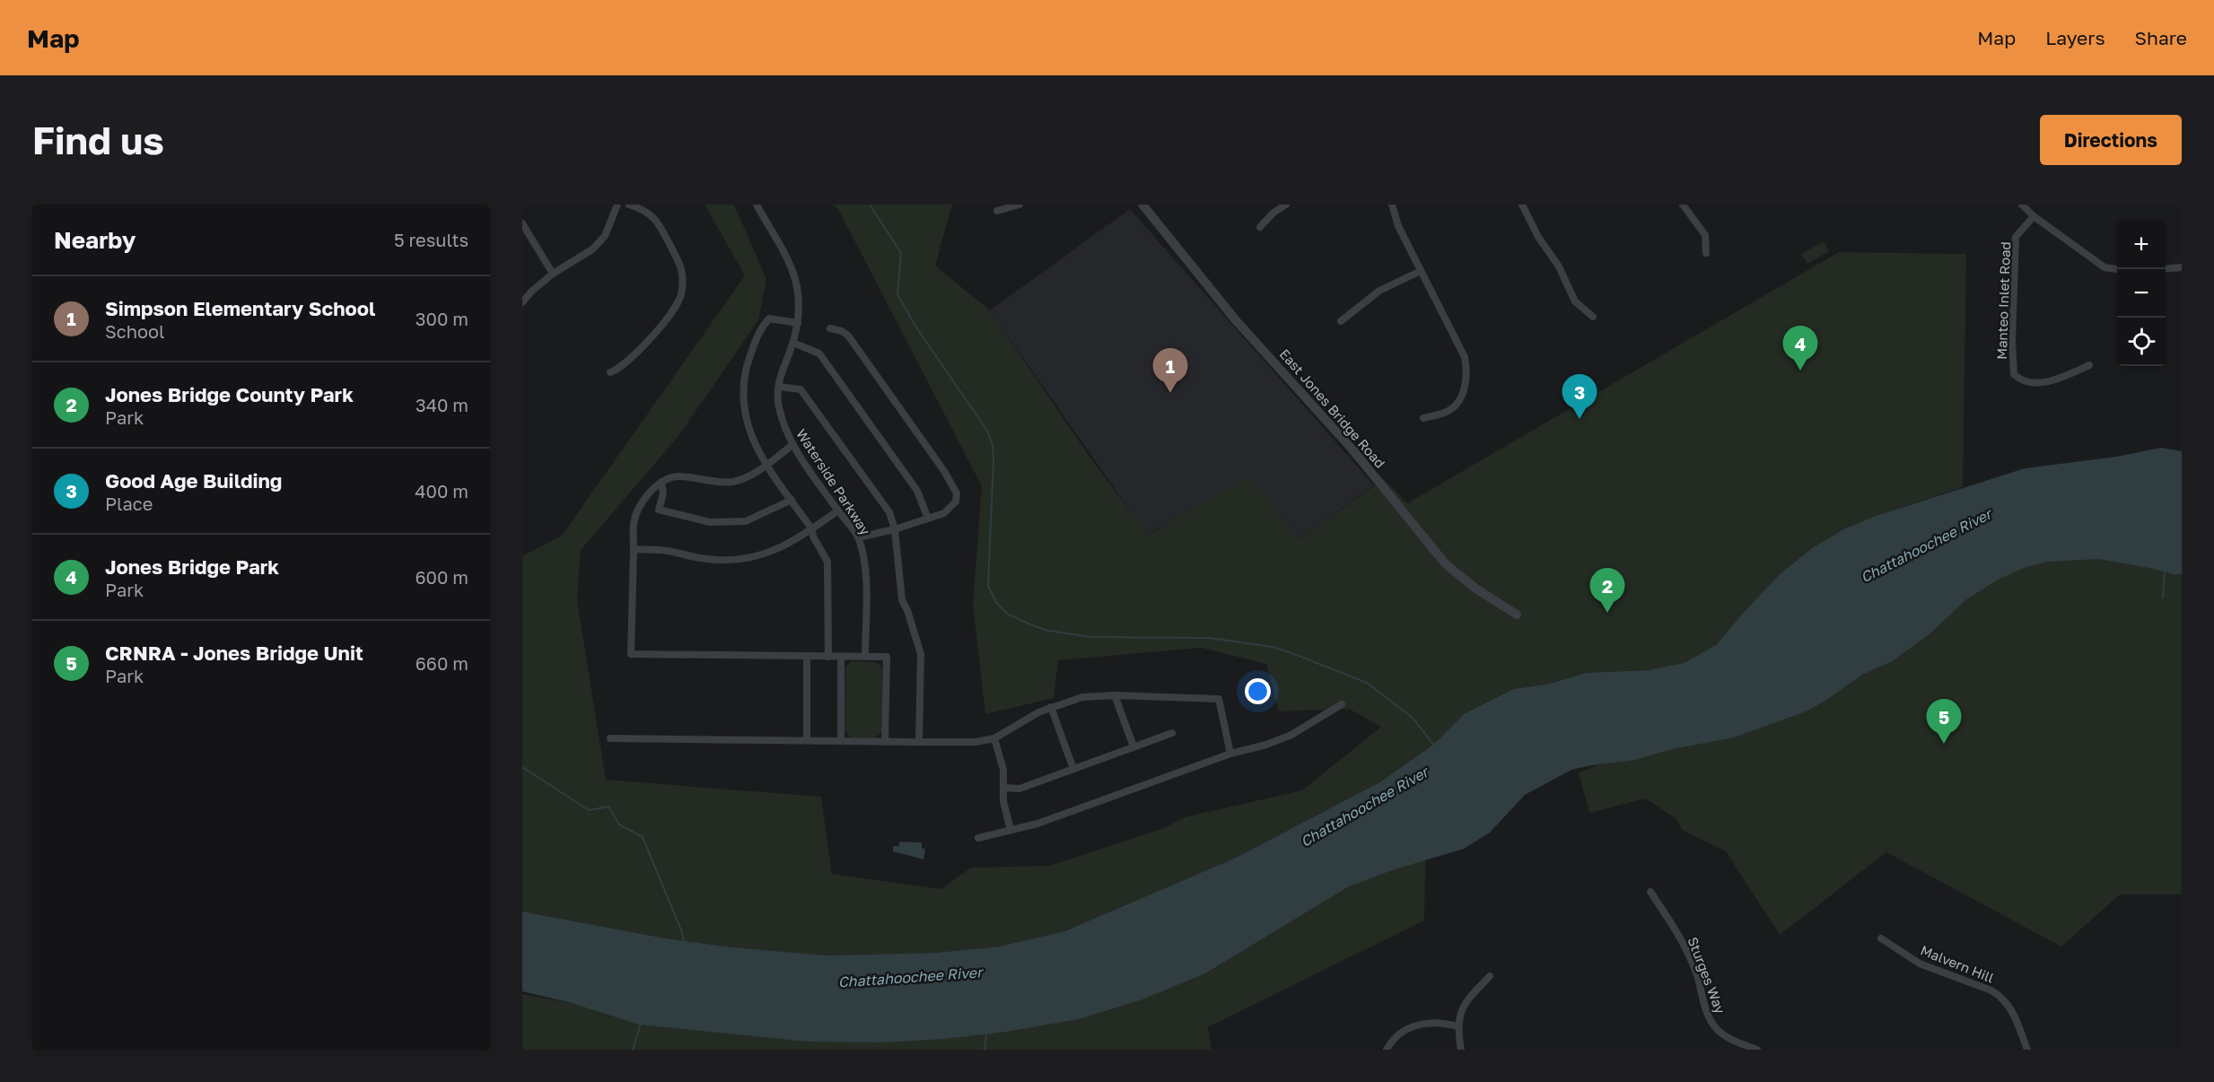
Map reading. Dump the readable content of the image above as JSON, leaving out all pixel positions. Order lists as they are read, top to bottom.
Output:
{
  "streets": {
    "street": [
      "Manteo Inlet Road",
      "East Jones Bridge Road",
      "Waterside Parkway",
      "Malvern Hill",
      "Sturges Way"
    ]
  },
  "water": ["Chattahoochee River"],
  "page": {
    "header": "Map",
    "nav": ["Map", "Layers", "Share"],
    "buttons": "Directions",
    "title": "Find us",
    "heading": ["Nearby", "5 results"],
    "map_buttons": ["+", "−"],
    "list": [
      {
        "mark": "1",
        "name": "Simpson Elementary School",
        "note": "School",
        "value": "300 m"
      },
      {
        "mark": "2",
        "name": "Jones Bridge County Park",
        "note": "Park",
        "value": "340 m"
      },
      {
        "mark": "3",
        "name": "Good Age Building",
        "note": "Place",
        "value": "400 m"
      },
      {
        "mark": "4",
        "name": "Jones Bridge Park",
        "note": "Park",
        "value": "600 m"
      },
      {
        "mark": "5",
        "name": "CRNRA - Jones Bridge Unit",
        "note": "Park",
        "value": "660 m"
      }
    ],
    "pins": [
      "4",
      "1",
      "3",
      "2",
      "5"
    ]
  }
}
